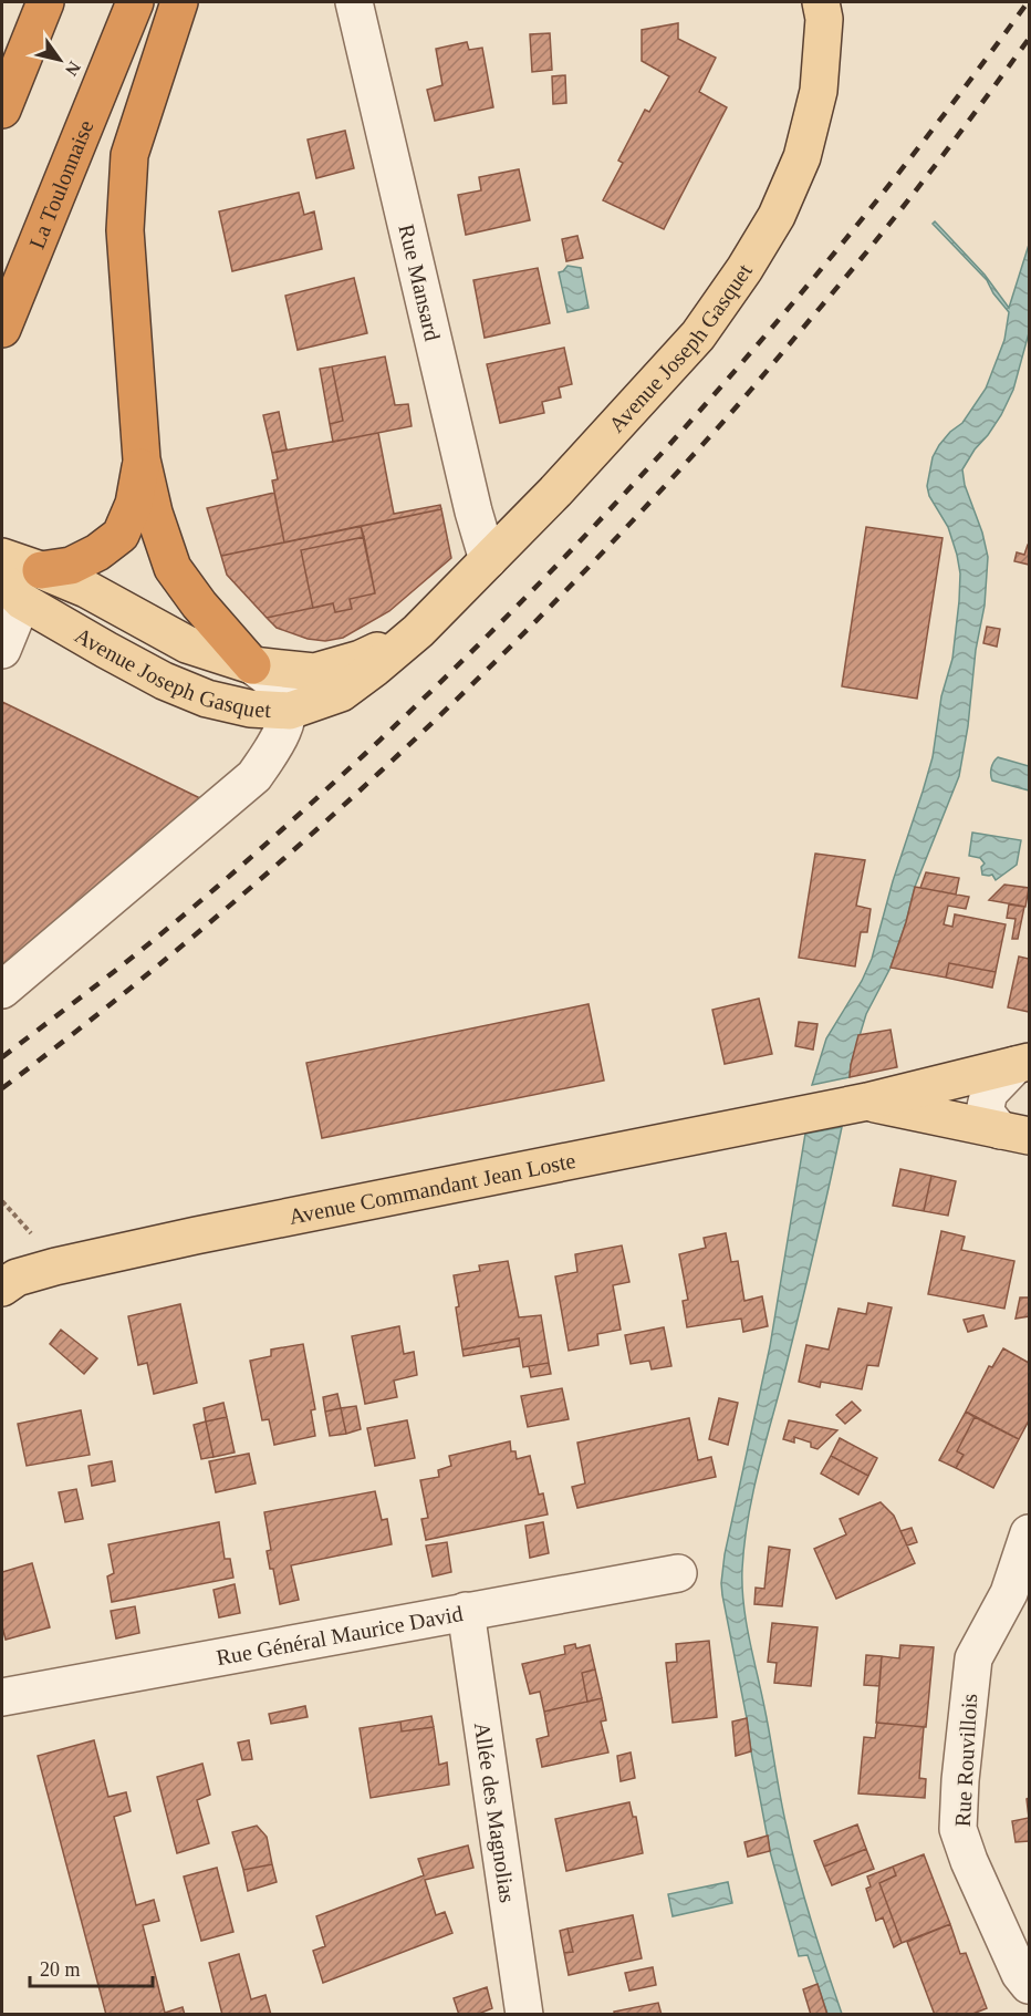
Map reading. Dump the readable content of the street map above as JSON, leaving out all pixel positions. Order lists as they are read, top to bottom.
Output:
{
  "streets": {
    "highway": ["La Toulonnaise"],
    "main road": ["Avenue Joseph Gasquet", "Avenue Commandant Jean Loste"],
    "street": [
      "Rue Mansard",
      "Rue Général Maurice David",
      "Rue Rouvillois",
      "Allée des Magnolias"
    ]
  },
  "crossings": [
    ["Rue Mansard", "Avenue Joseph Gasquet"],
    ["Rue Général Maurice David", "Allée des Magnolias"]
  ],
  "scale_bar": "20 m",
  "north": "bottom right"
}
